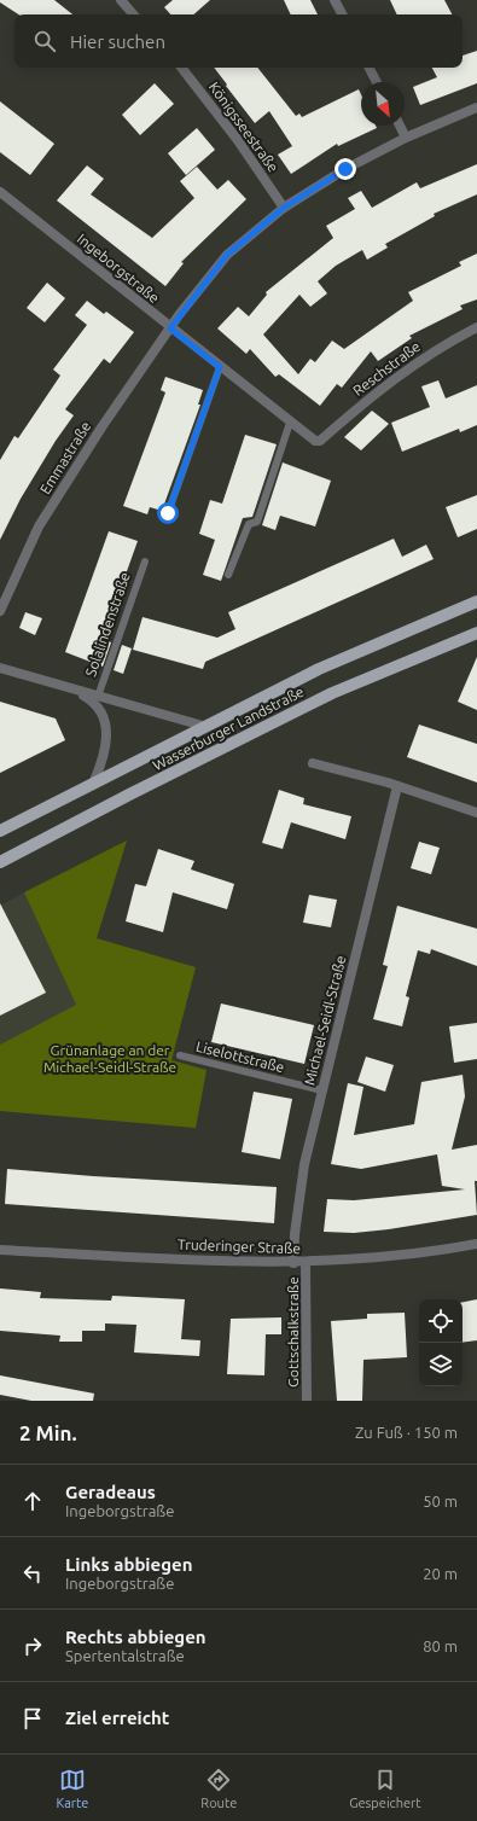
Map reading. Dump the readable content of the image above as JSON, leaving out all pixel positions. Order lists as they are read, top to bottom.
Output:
{
  "streets": {
    "main road": ["Wasserburger Landstraße"],
    "street": [
      "Königsseestraße",
      "Ingeborgstraße",
      "Reschstraße",
      "Emmastraße",
      "Solalindenstraße",
      "Michael-Seidl-Straße",
      "Truderinger Straße",
      "Gottschalkstraße"
    ],
    "lane": ["Liselottstraße"]
  },
  "crossings": [
    ["Königsseestraße", "Emmastraße"],
    ["Ingeborgstraße", "Reschstraße"],
    ["Ingeborgstraße", "Emmastraße"],
    ["Solalindenstraße", "Wasserburger Landstraße"],
    ["Michael-Seidl-Straße", "Liselottstraße"],
    ["Michael-Seidl-Straße", "Truderinger Straße"],
    ["Truderinger Straße", "Gottschalkstraße"]
  ],
  "parks": ["Grünanlage an der Michael-Seidl-Straße"],
  "north": "bottom right",
  "page": {
    "search": "Hier suchen",
    "heading": ["2 Min.", "Zu Fuß · 150 m"],
    "list": [
      ["Geradeaus", "Ingeborgstraße", "50 m"],
      ["Links abbiegen", "Ingeborgstraße", "20 m"],
      ["Rechts abbiegen", "Spertentalstraße", "80 m"],
      "Ziel erreicht"
    ],
    "nav": ["Karte", "Route", "Gespeichert"]
  }
}
